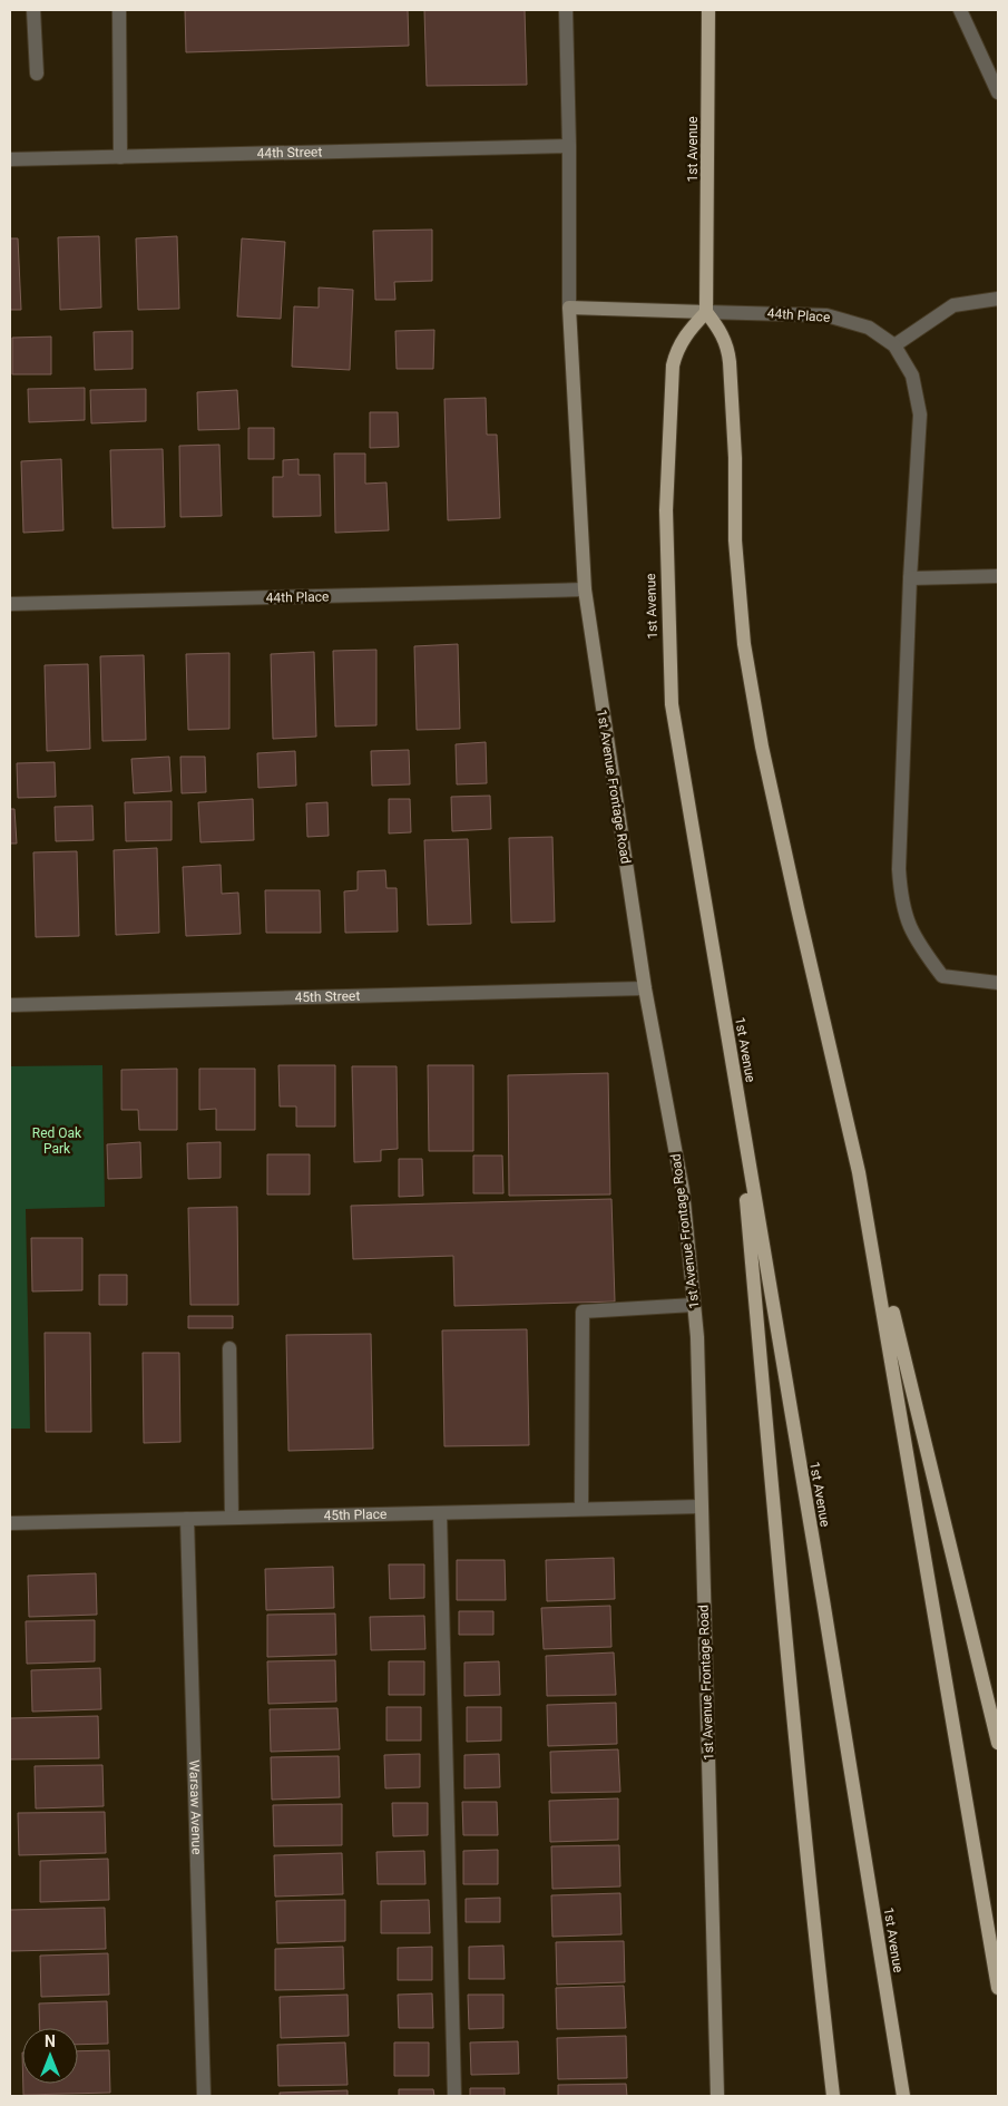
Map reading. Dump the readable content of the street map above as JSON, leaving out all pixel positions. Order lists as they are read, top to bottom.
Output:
{
  "streets": {
    "main road": ["1st Avenue"],
    "street": [
      "44th Street",
      "44th Place",
      "1st Avenue Frontage Road",
      "45th Street",
      "45th Place",
      "Warsaw Avenue"
    ]
  },
  "crossings": [
    ["1st Avenue", "44th Place"],
    ["44th Place", "1st Avenue Frontage Road"],
    ["1st Avenue Frontage Road", "45th Street"],
    ["1st Avenue Frontage Road", "45th Place"],
    ["45th Place", "Warsaw Avenue"]
  ],
  "parks": ["Red Oak Park"],
  "north": "top"
}
